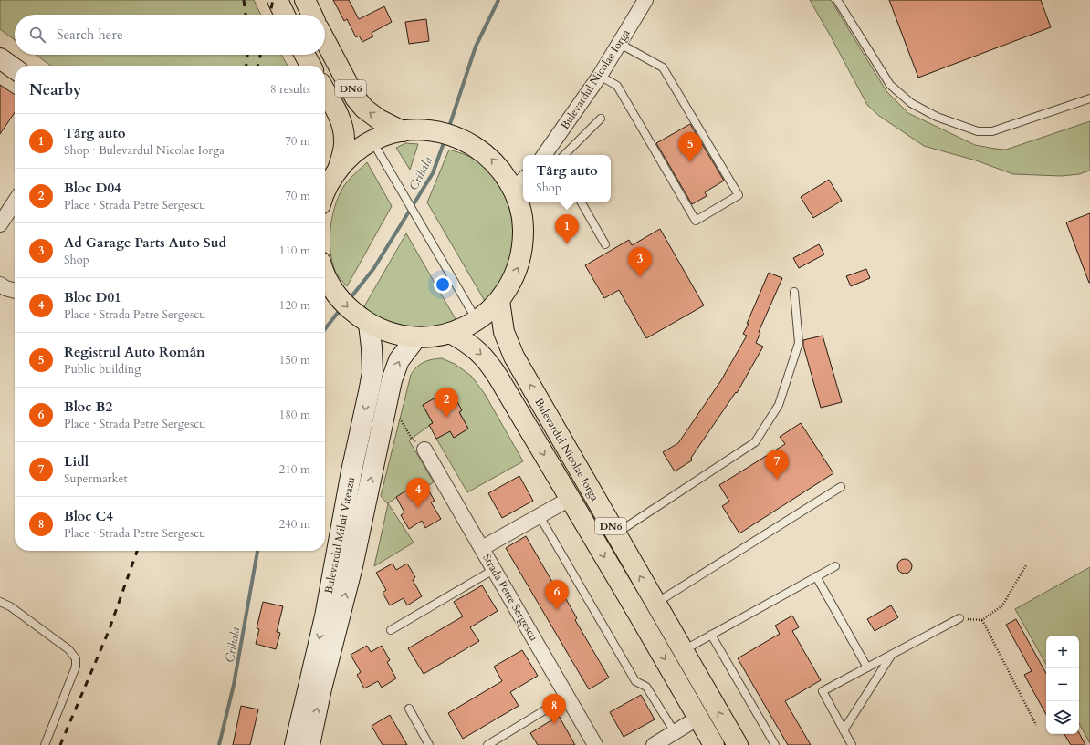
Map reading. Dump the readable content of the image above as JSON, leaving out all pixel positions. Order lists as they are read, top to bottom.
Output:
{
  "streets": {
    "main road": ["Bulevardul Nicolae Iorga", "DN6", "Bulevardul Mihai Viteazu"],
    "street": ["Strada Petre Sergescu"]
  },
  "crossings": [
    ["Bulevardul Nicolae Iorga", "DN6"],
    ["DN6", "Bulevardul Mihai Viteazu"]
  ],
  "water": ["Crihala"],
  "page": {
    "search": "Search here",
    "heading": ["Nearby", "8 results"],
    "list": [
      {
        "mark": "1",
        "name": "Târg auto",
        "note": "Shop · Bulevardul Nicolae Iorga",
        "value": "70 m"
      },
      {
        "mark": "2",
        "name": "Bloc D04",
        "note": "Place · Strada Petre Sergescu",
        "value": "70 m"
      },
      {
        "mark": "3",
        "name": "Ad Garage Parts Auto Sud",
        "note": "Shop",
        "value": "110 m"
      },
      {
        "mark": "4",
        "name": "Bloc D01",
        "note": "Place · Strada Petre Sergescu",
        "value": "120 m"
      },
      {
        "mark": "5",
        "name": "Registrul Auto Român",
        "note": "Public building",
        "value": "150 m"
      },
      {
        "mark": "6",
        "name": "Bloc B2",
        "note": "Place · Strada Petre Sergescu",
        "value": "180 m"
      },
      {
        "mark": "7",
        "name": "Lidl",
        "note": "Supermarket",
        "value": "210 m"
      },
      {
        "mark": "8",
        "name": "Bloc C4",
        "note": "Place · Strada Petre Sergescu",
        "value": "240 m"
      }
    ],
    "pins": [
      "5",
      "1",
      "3",
      "2",
      "7",
      "4",
      "6",
      "8"
    ],
    "popup": ["Târg auto", "Shop"],
    "map_buttons": ["+", "−"]
  }
}
